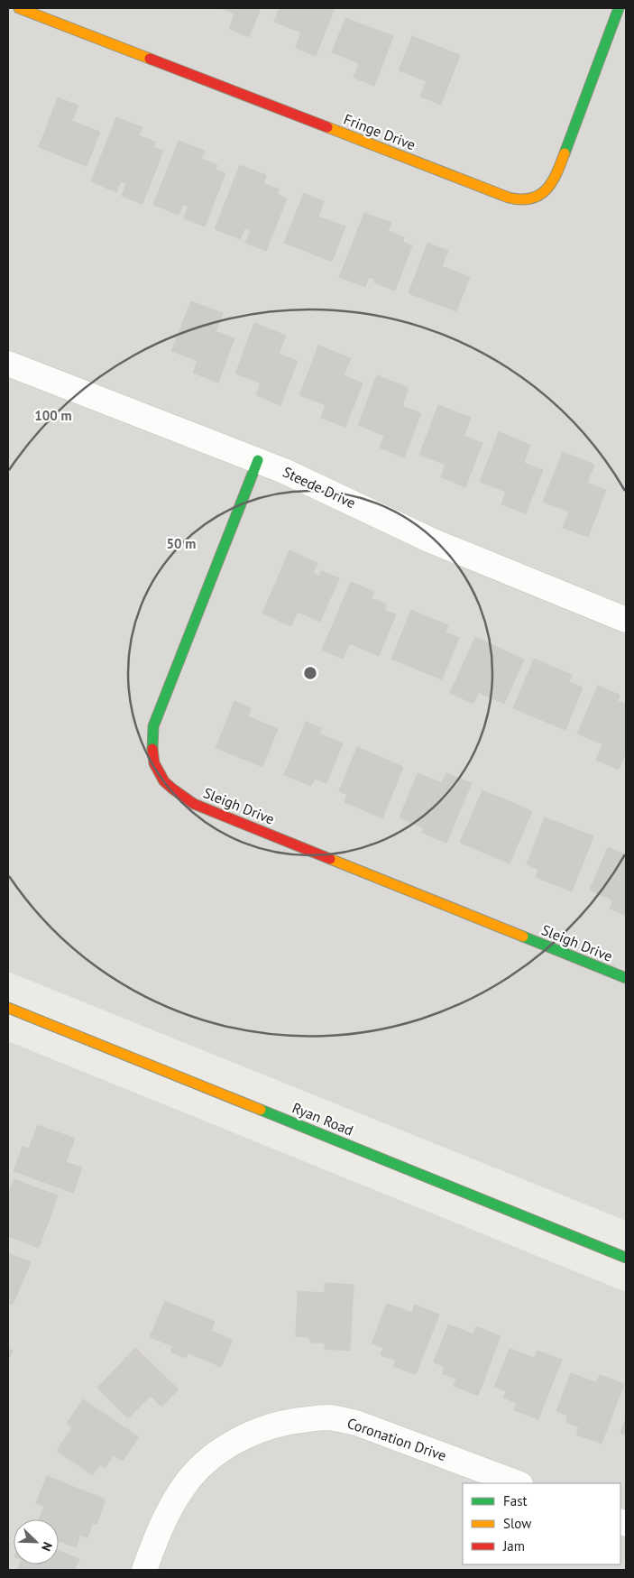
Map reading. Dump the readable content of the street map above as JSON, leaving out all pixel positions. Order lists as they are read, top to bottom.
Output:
{
  "streets": {
    "street": [
      "Fringe Drive",
      "Steede Drive",
      "Sleigh Drive",
      "Ryan Road",
      "Coronation Drive"
    ]
  },
  "crossings": [
    ["Steede Drive", "Sleigh Drive"]
  ],
  "legend": ["Fast", "Slow", "Jam"],
  "north": "bottom right",
  "rings": ["100 m", "50 m"]
}
